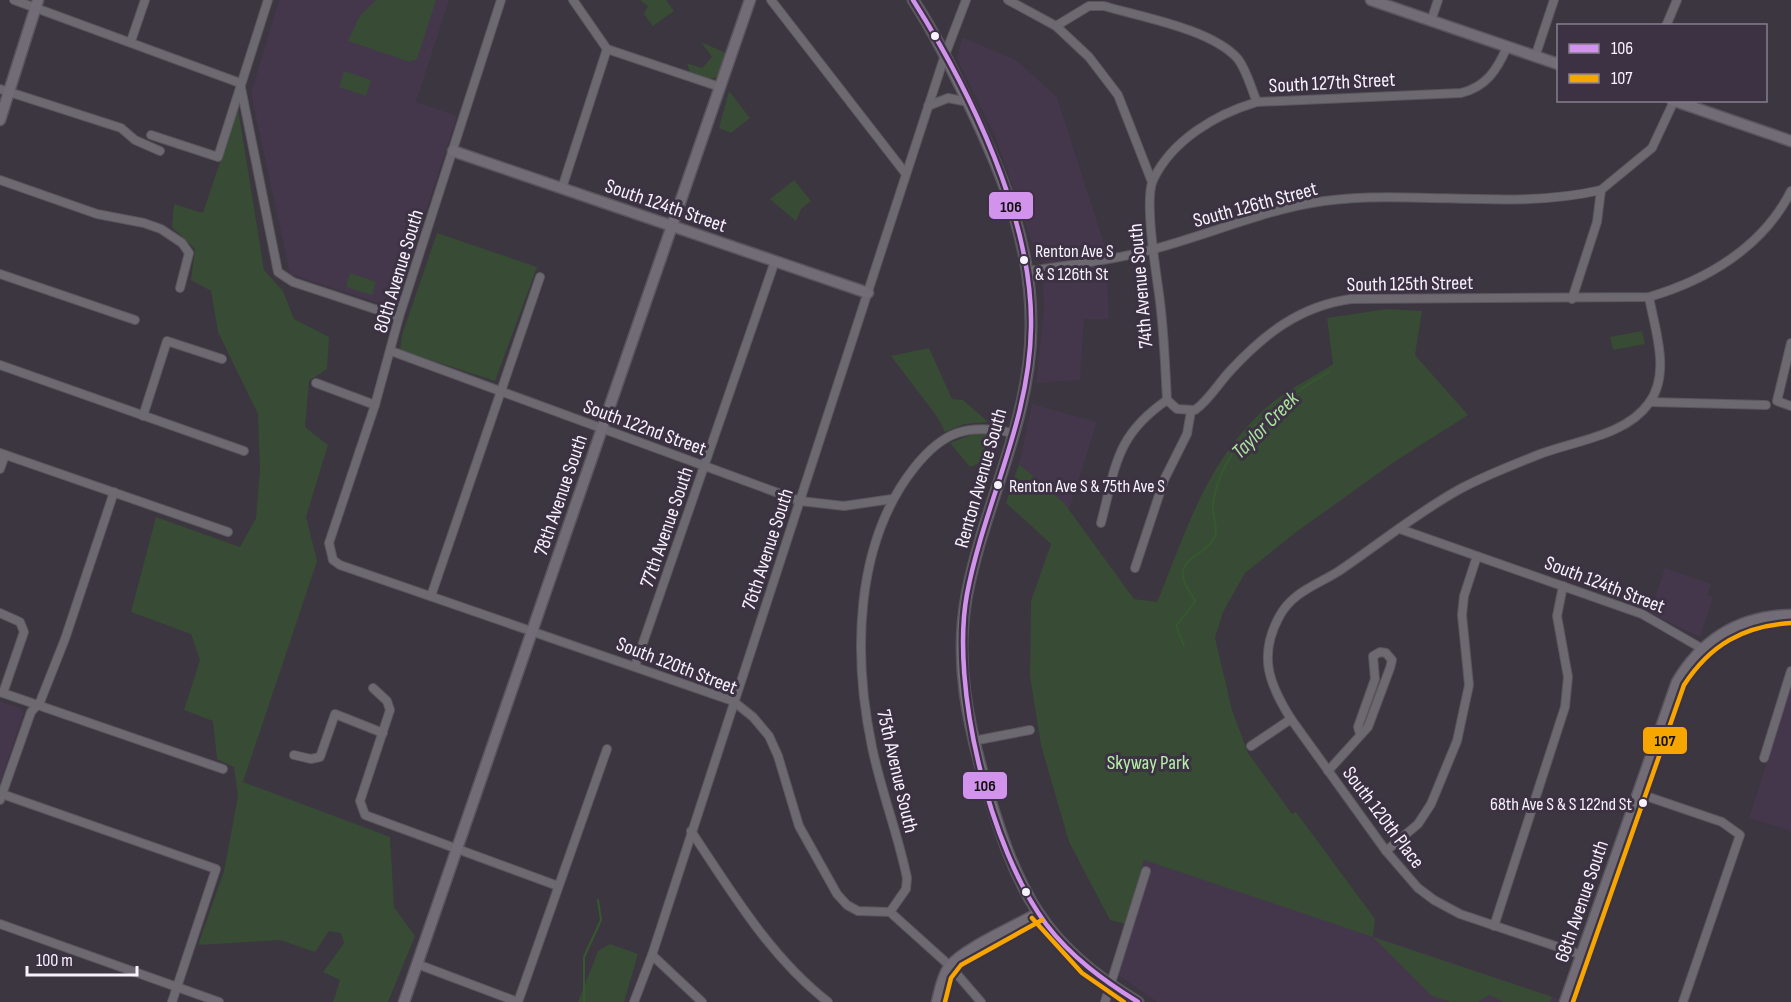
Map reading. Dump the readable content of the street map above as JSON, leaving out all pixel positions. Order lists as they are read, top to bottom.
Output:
{
  "streets": {
    "street": [
      "South 127th Street",
      "South 126th Street",
      "South 124th Street",
      "80th Avenue South",
      "South 125th Street",
      "74th Avenue South",
      "South 122nd Street",
      "Renton Avenue South",
      "78th Avenue South",
      "77th Avenue South",
      "76th Avenue South",
      "South 120th Street",
      "75th Avenue South",
      "South 120th Place",
      "68th Avenue South"
    ]
  },
  "crossings": [
    ["South 126th Street", "74th Avenue South"],
    ["South 126th Street", "Renton Avenue South"],
    ["South 124th Street", "80th Avenue South"],
    ["South 124th Street", "78th Avenue South"],
    ["South 124th Street", "77th Avenue South"],
    ["South 124th Street", "76th Avenue South"],
    ["South 124th Street", "South 120th Place"],
    ["South 124th Street", "68th Avenue South"],
    ["80th Avenue South", "South 122nd Street"],
    ["80th Avenue South", "South 120th Street"],
    ["South 122nd Street", "78th Avenue South"],
    ["South 122nd Street", "77th Avenue South"],
    ["South 122nd Street", "76th Avenue South"],
    ["South 122nd Street", "75th Avenue South"],
    ["Renton Avenue South", "76th Avenue South"],
    ["Renton Avenue South", "75th Avenue South"],
    ["78th Avenue South", "South 120th Street"],
    ["77th Avenue South", "South 120th Street"],
    ["76th Avenue South", "South 120th Street"],
    ["South 120th Street", "75th Avenue South"],
    ["South 120th Place", "68th Avenue South"]
  ],
  "water": ["Taylor Creek"],
  "parks": ["Skyway Park"],
  "places": ["Renton Ave S & S 126th St", "Renton Ave S & 75th Ave S", "68th Ave S & S 122nd St"],
  "lines": ["transit line 106", "transit line 107"],
  "legend": ["106", "107"],
  "scale_bar": "100 m"
}
